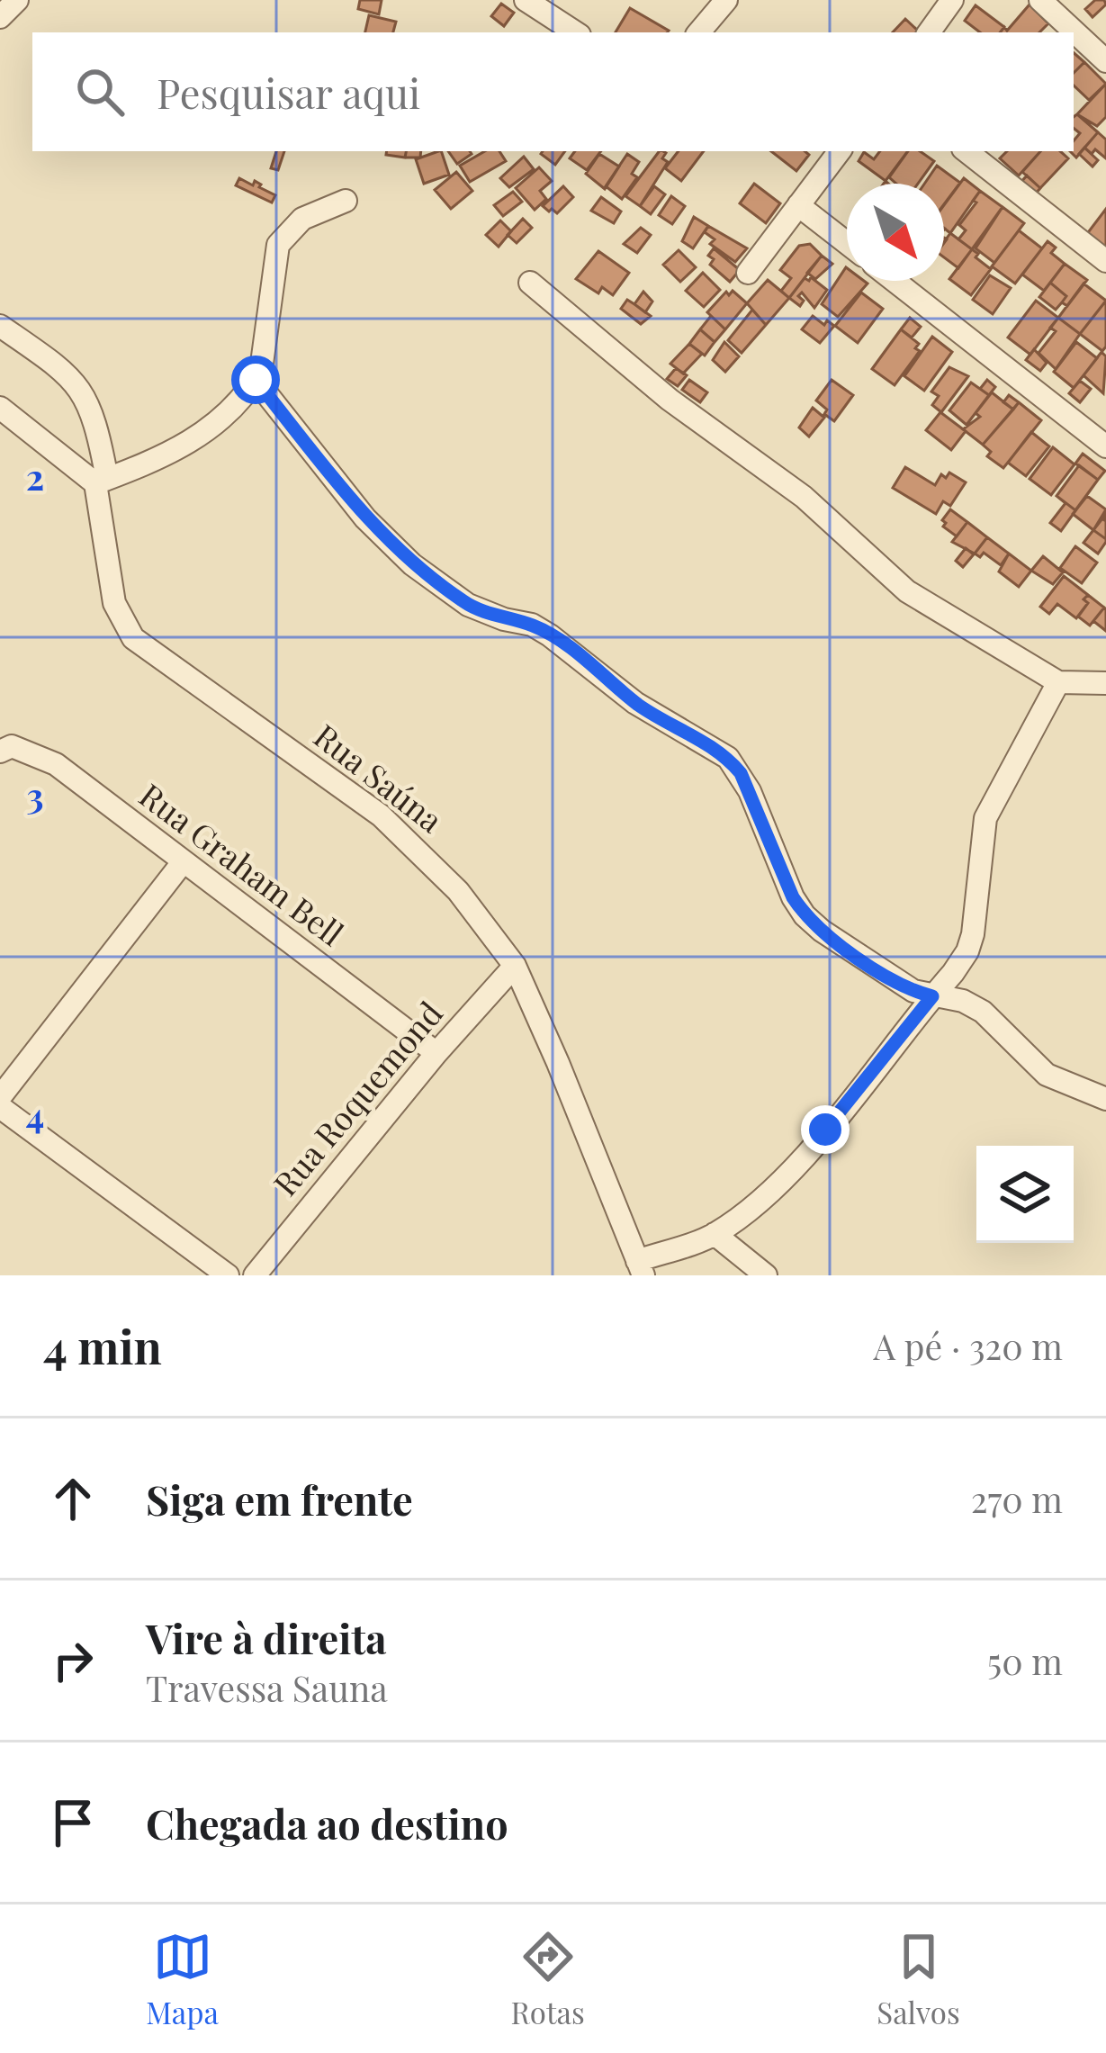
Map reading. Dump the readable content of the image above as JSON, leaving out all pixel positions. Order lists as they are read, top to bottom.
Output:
{
  "streets": {
    "street": ["Rua Saúna", "Rua Graham Bell", "Rua Roquemond"]
  },
  "crossings": [
    ["Rua Saúna", "Rua Roquemond"],
    ["Rua Graham Bell", "Rua Roquemond"]
  ],
  "north": "bottom right",
  "page": {
    "search": "Pesquisar aqui",
    "heading": ["4 min", "A pé · 320 m"],
    "list": [
      ["Siga em frente", "270 m"],
      ["Vire à direita", "Travessa Sauna", "50 m"],
      "Chegada ao destino"
    ],
    "nav": ["Mapa", "Rotas", "Salvos"]
  },
  "grid": {
    "rows": ["2", "3", "4"]
  }
}
